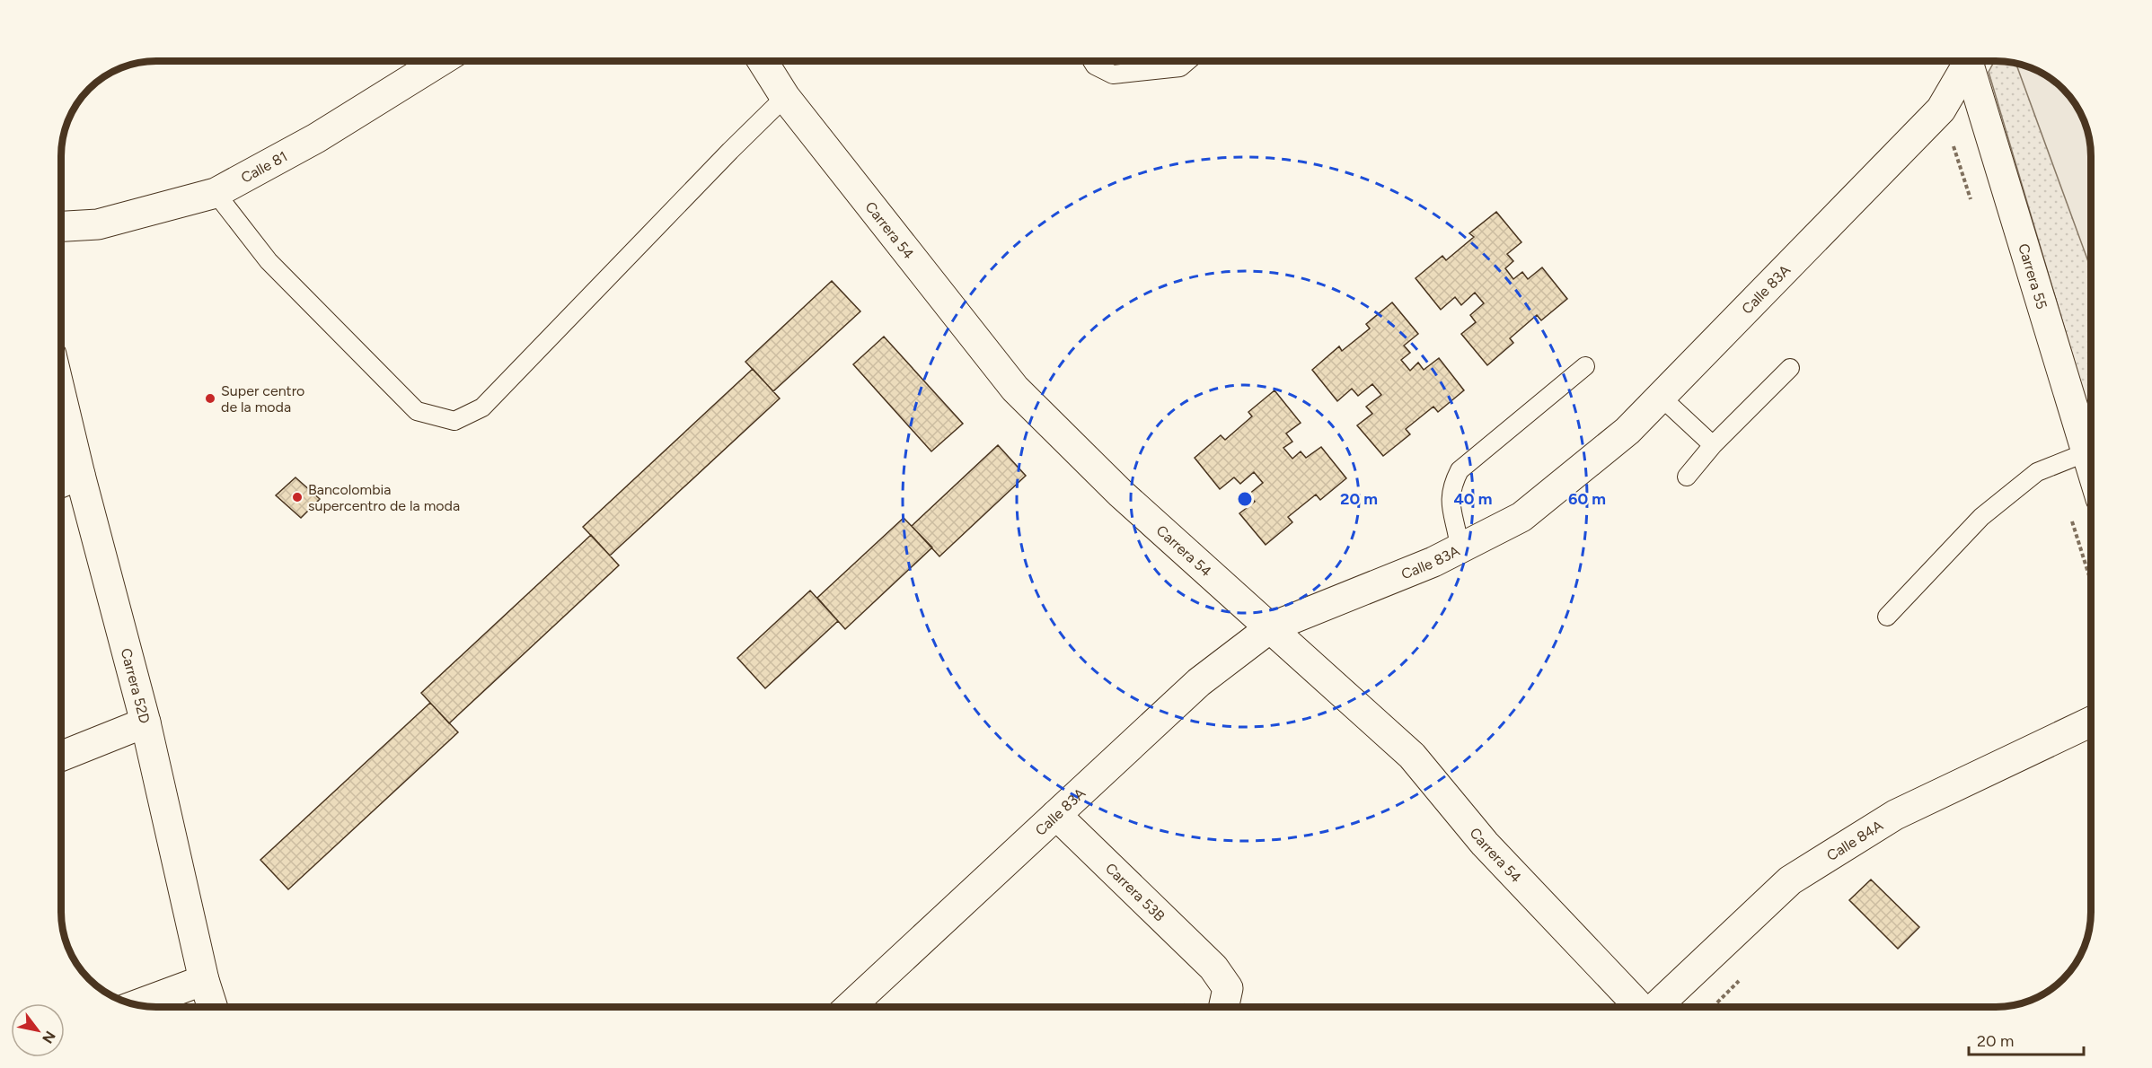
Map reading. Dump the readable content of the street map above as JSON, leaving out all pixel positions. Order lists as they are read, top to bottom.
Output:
{
  "streets": {
    "street": [
      "Calle 81",
      "Carrera 54",
      "Carrera 55",
      "Calle 83A",
      "Carrera 52D",
      "Calle 84A",
      "Carrera 53B"
    ]
  },
  "crossings": [
    ["Carrera 54", "Calle 83A"],
    ["Calle 83A", "Carrera 53B"]
  ],
  "places": ["Super centro de la moda", "Bancolombia supercentro de la moda"],
  "scale_bar": "20 m",
  "north": "bottom right",
  "rings": ["20 m", "40 m", "60 m"]
}
